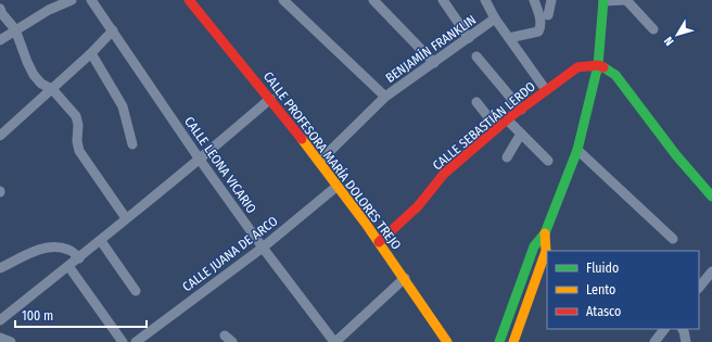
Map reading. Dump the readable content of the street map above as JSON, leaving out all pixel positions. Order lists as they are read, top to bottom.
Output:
{
  "streets": {
    "street": [
      "BENJAMÍN FRANKLIN",
      "CALLE SEBASTIÁN LERDO",
      "CALLE PROFESORA MARÍA DOLORES TREJO",
      "CALLE LEONA VICARIO",
      "CALLE JUANA DE ARCO"
    ]
  },
  "crossings": [
    ["BENJAMÍN FRANKLIN", "CALLE SEBASTIÁN LERDO"],
    ["BENJAMÍN FRANKLIN", "CALLE PROFESORA MARÍA DOLORES TREJO"],
    ["CALLE SEBASTIÁN LERDO", "CALLE PROFESORA MARÍA DOLORES TREJO"],
    ["CALLE PROFESORA MARÍA DOLORES TREJO", "CALLE JUANA DE ARCO"],
    ["CALLE LEONA VICARIO", "CALLE JUANA DE ARCO"]
  ],
  "legend": ["Fluido", "Lento", "Atasco"],
  "scale_bar": "100 m",
  "north": "bottom left"
}
